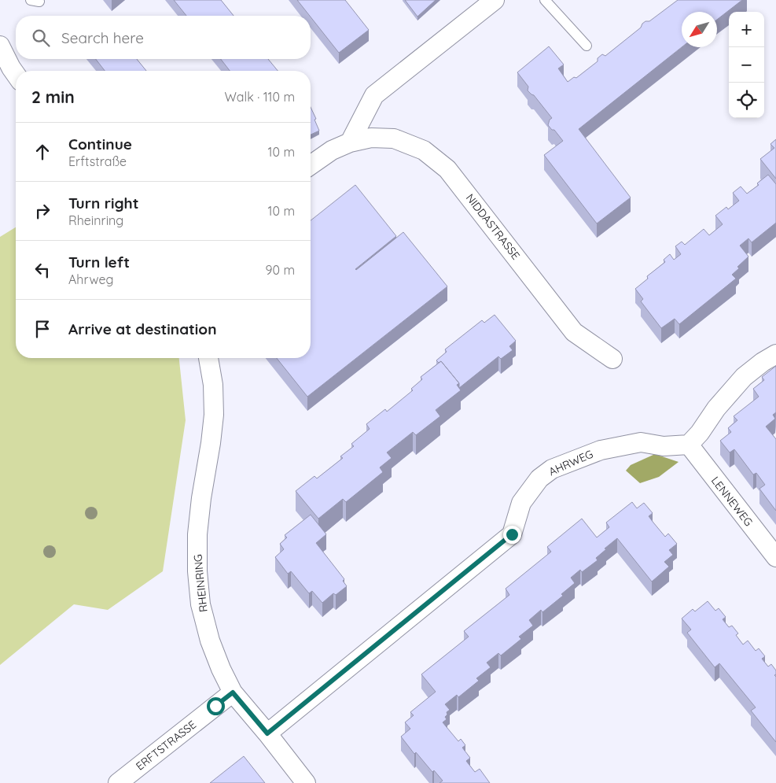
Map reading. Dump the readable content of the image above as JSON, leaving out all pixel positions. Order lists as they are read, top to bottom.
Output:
{
  "streets": {
    "street": [
      "NIDDASTRASSE",
      "AHRWEG",
      "LENNEWEG",
      "RHEINRING",
      "ERFTSTRASSE"
    ]
  },
  "crossings": [
    ["AHRWEG", "LENNEWEG"],
    ["AHRWEG", "RHEINRING"],
    ["RHEINRING", "ERFTSTRASSE"]
  ],
  "north": "bottom left",
  "page": {
    "map_buttons": ["+", "−"],
    "search": "Search here",
    "heading": ["2 min", "Walk · 110 m"],
    "list": [
      ["Continue", "Erftstraße", "10 m"],
      ["Turn right", "Rheinring", "10 m"],
      ["Turn left", "Ahrweg", "90 m"],
      "Arrive at destination"
    ]
  }
}
